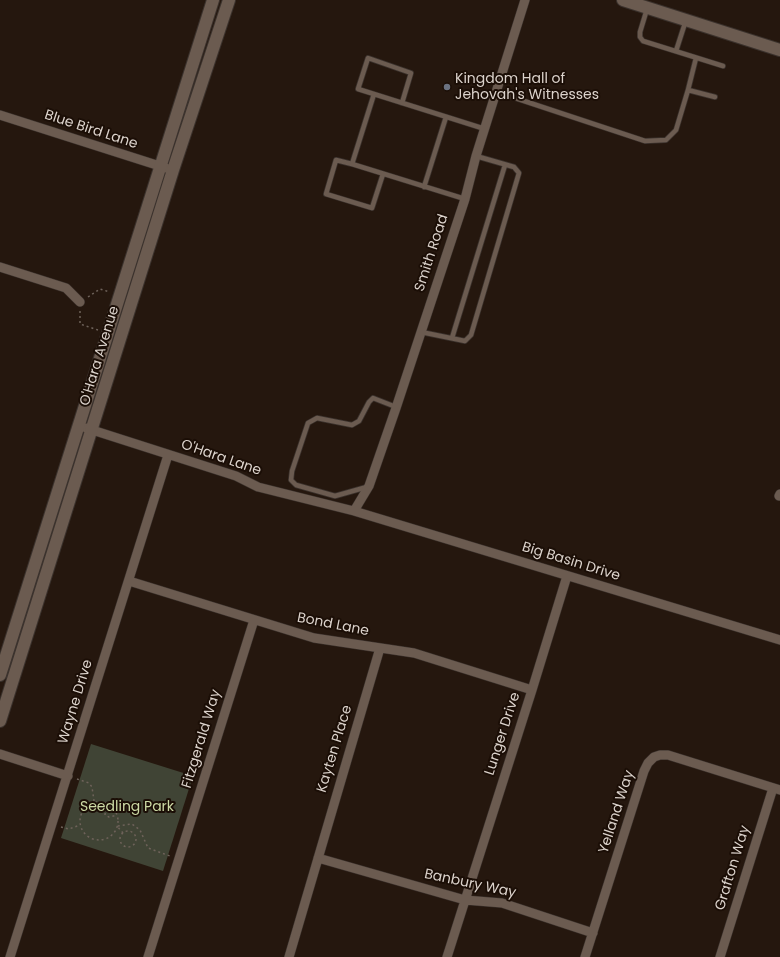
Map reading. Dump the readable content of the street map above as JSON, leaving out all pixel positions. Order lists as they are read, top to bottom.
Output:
{
  "streets": {
    "street": [
      "Blue Bird Lane",
      "Smith Road",
      "O'Hara Avenue",
      "O'Hara Lane",
      "Big Basin Drive",
      "Bond Lane",
      "Wayne Drive",
      "Lunger Drive",
      "Fitzgerald Way",
      "Kayten Place",
      "Yelland Way",
      "Grafton Way",
      "Banbury Way"
    ]
  },
  "crossings": [
    ["Blue Bird Lane", "O'Hara Avenue"],
    ["Smith Road", "O'Hara Lane"],
    ["Smith Road", "Big Basin Drive"],
    ["O'Hara Avenue", "O'Hara Lane"],
    ["O'Hara Lane", "Big Basin Drive"],
    ["O'Hara Lane", "Wayne Drive"],
    ["Big Basin Drive", "Lunger Drive"],
    ["Bond Lane", "Wayne Drive"],
    ["Bond Lane", "Lunger Drive"],
    ["Bond Lane", "Fitzgerald Way"],
    ["Bond Lane", "Kayten Place"],
    ["Lunger Drive", "Banbury Way"],
    ["Kayten Place", "Banbury Way"],
    ["Yelland Way", "Grafton Way"],
    ["Yelland Way", "Banbury Way"]
  ],
  "parks": ["Seedling Park"],
  "places": ["Kingdom Hall of Jehovah's Witnesses"]
}
